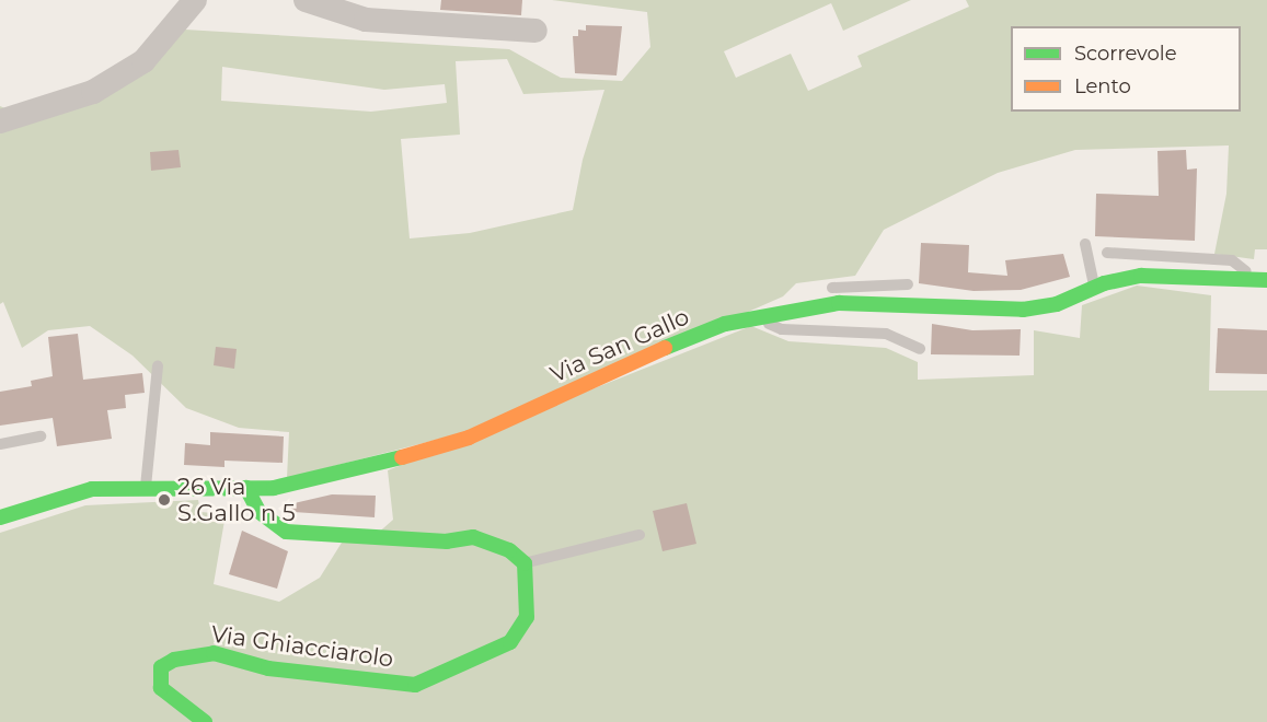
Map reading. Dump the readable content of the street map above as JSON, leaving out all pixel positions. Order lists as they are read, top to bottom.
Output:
{
  "streets": {
    "street": ["Via San Gallo", "Via Ghiacciarolo"]
  },
  "places": ["26 Via S.Gallo n 5"],
  "legend": ["Scorrevole", "Lento"]
}
